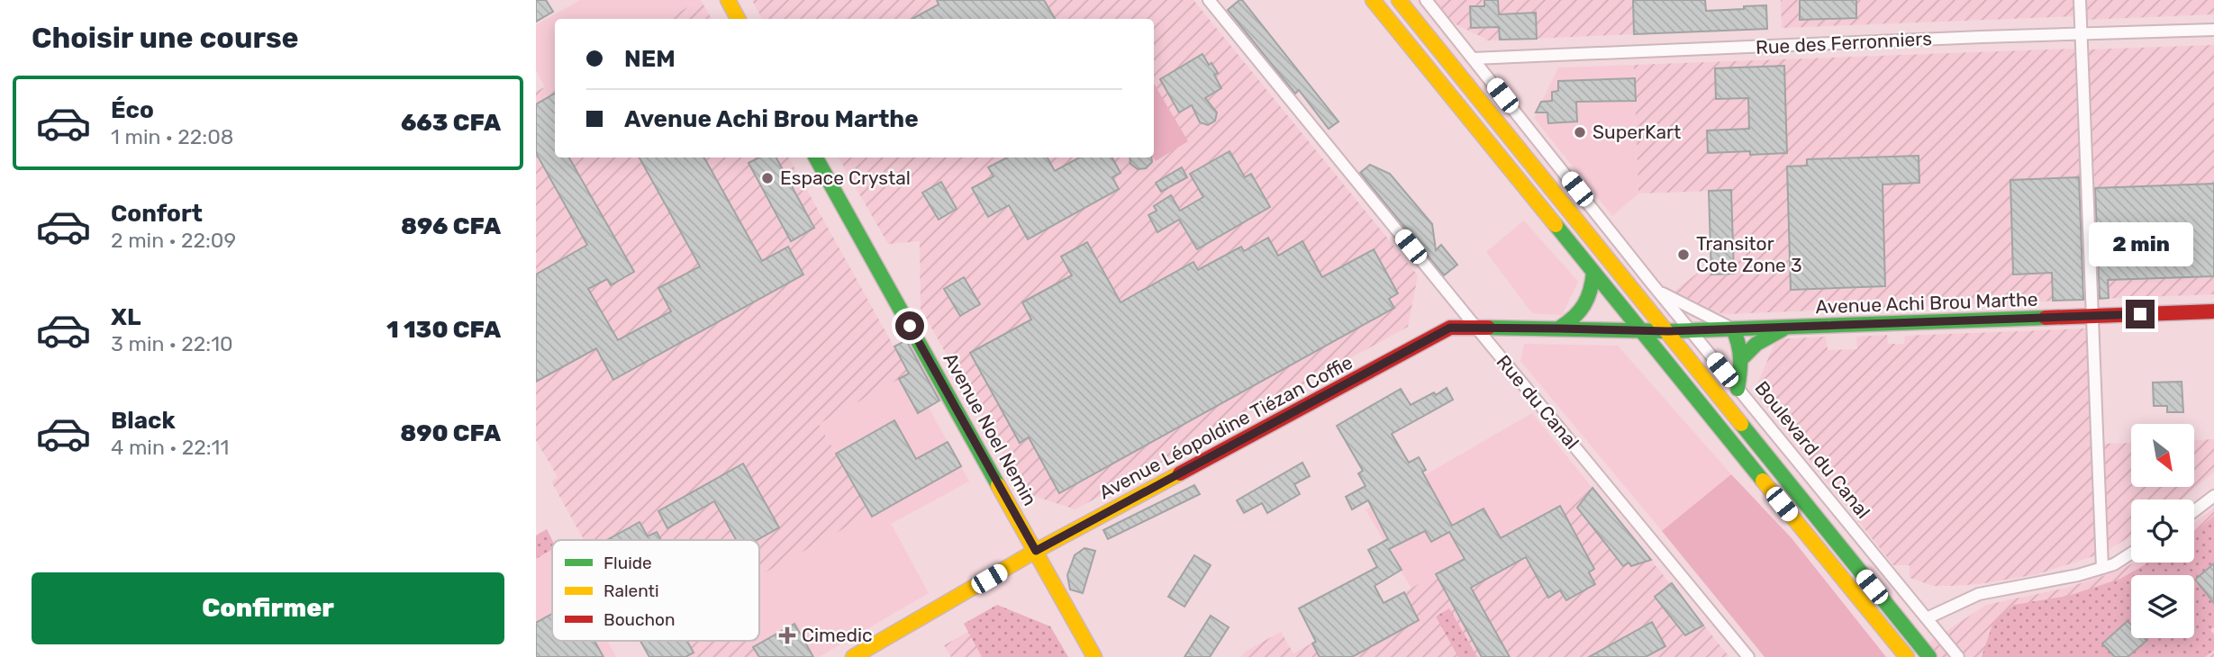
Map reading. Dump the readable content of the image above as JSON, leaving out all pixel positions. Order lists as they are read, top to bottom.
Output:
{
  "streets": {
    "street": [
      "Rue des Ferronniers",
      "Avenue Achi Brou Marthe",
      "Rue du Canal",
      "Avenue Léopoldine Tiézan Coffie",
      "Avenue Noel Nemin",
      "Boulevard du Canal"
    ]
  },
  "crossings": [
    ["Rue des Ferronniers", "Boulevard du Canal"],
    ["Avenue Achi Brou Marthe", "Avenue Léopoldine Tiézan Coffie"],
    ["Avenue Achi Brou Marthe", "Boulevard du Canal"],
    ["Rue du Canal", "Avenue Léopoldine Tiézan Coffie"],
    ["Avenue Léopoldine Tiézan Coffie", "Avenue Noel Nemin"]
  ],
  "places": {
    "other": ["SuperKart", "Espace Crystal", "Transitor Cote Zone 3"],
    "health": ["Cimedic"]
  },
  "legend": ["Fluide", "Ralenti", "Bouchon"],
  "north": "bottom right",
  "page": {
    "heading": "Choisir une course",
    "banner": ["NEM", "Avenue Achi Brou Marthe"],
    "list": [
      {
        "name": "Éco",
        "note": "1 min · 22:08",
        "value": "663 CFA"
      },
      {
        "name": "Confort",
        "note": "2 min · 22:09",
        "value": "896 CFA"
      },
      {
        "name": "XL",
        "note": "3 min · 22:10",
        "value": "1 130 CFA"
      },
      {
        "name": "Black",
        "note": "4 min · 22:11",
        "value": "890 CFA"
      }
    ],
    "bubble": "2 min",
    "buttons": "Confirmer"
  }
}
